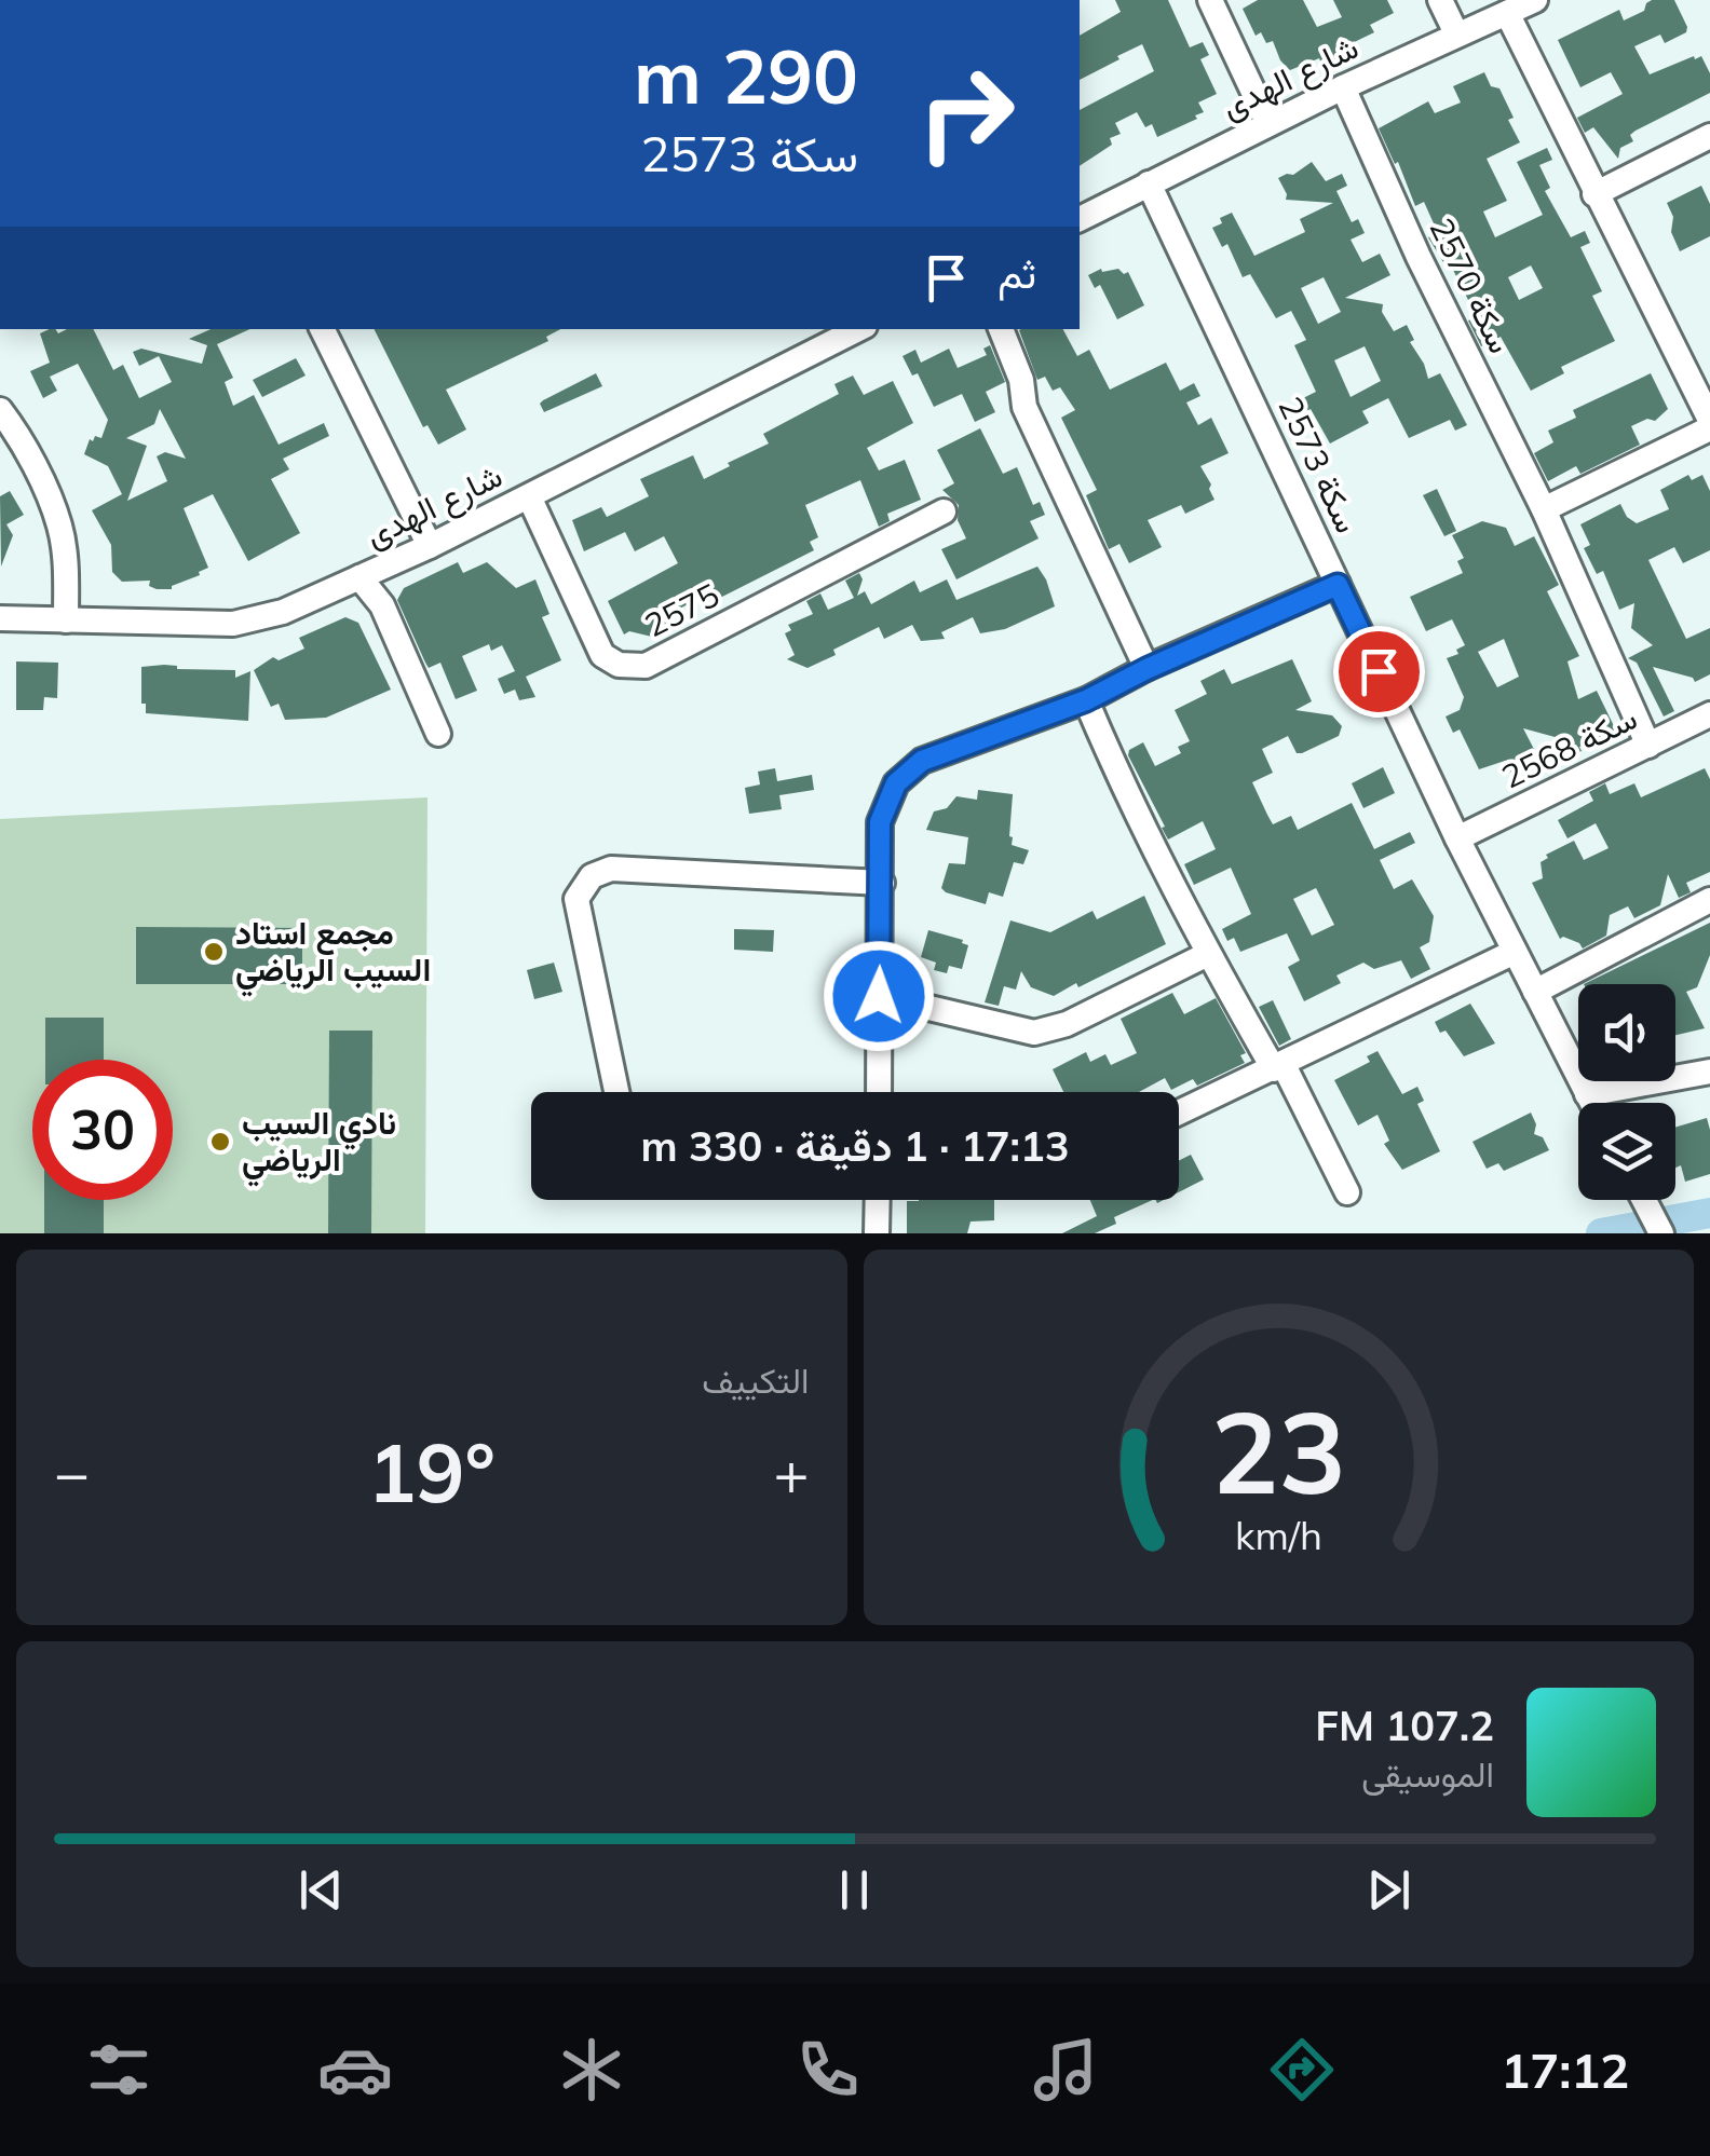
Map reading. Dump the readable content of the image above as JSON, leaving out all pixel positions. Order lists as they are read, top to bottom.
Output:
{
  "streets": {
    "street": [
      "شارع الهدى",
      "سكة 2570",
      "سكة 2573",
      "2575",
      "سكة 2568"
    ]
  },
  "crossings": [
    ["شارع الهدى", "سكة 2570"],
    ["شارع الهدى", "سكة 2573"],
    ["شارع الهدى", "2575"],
    ["سكة 2570", "سكة 2568"],
    ["سكة 2573", "سكة 2568"]
  ],
  "places": ["مجمع استاد السيب الرياضي", "نادي السيب الرياضي"],
  "page": {
    "turn": ["290 m", "سكة 2573"],
    "then": "ثم",
    "limit": "30",
    "trip": "17:13 · 1 دقيقة · 330 m",
    "tile": "التكييف",
    "heat": ["−", "19°", "+"],
    "song": ["107.2 FM", "الموسيقى"],
    "tabs": "17:12",
    "gauge": ["23", "km/h"]
  }
}
